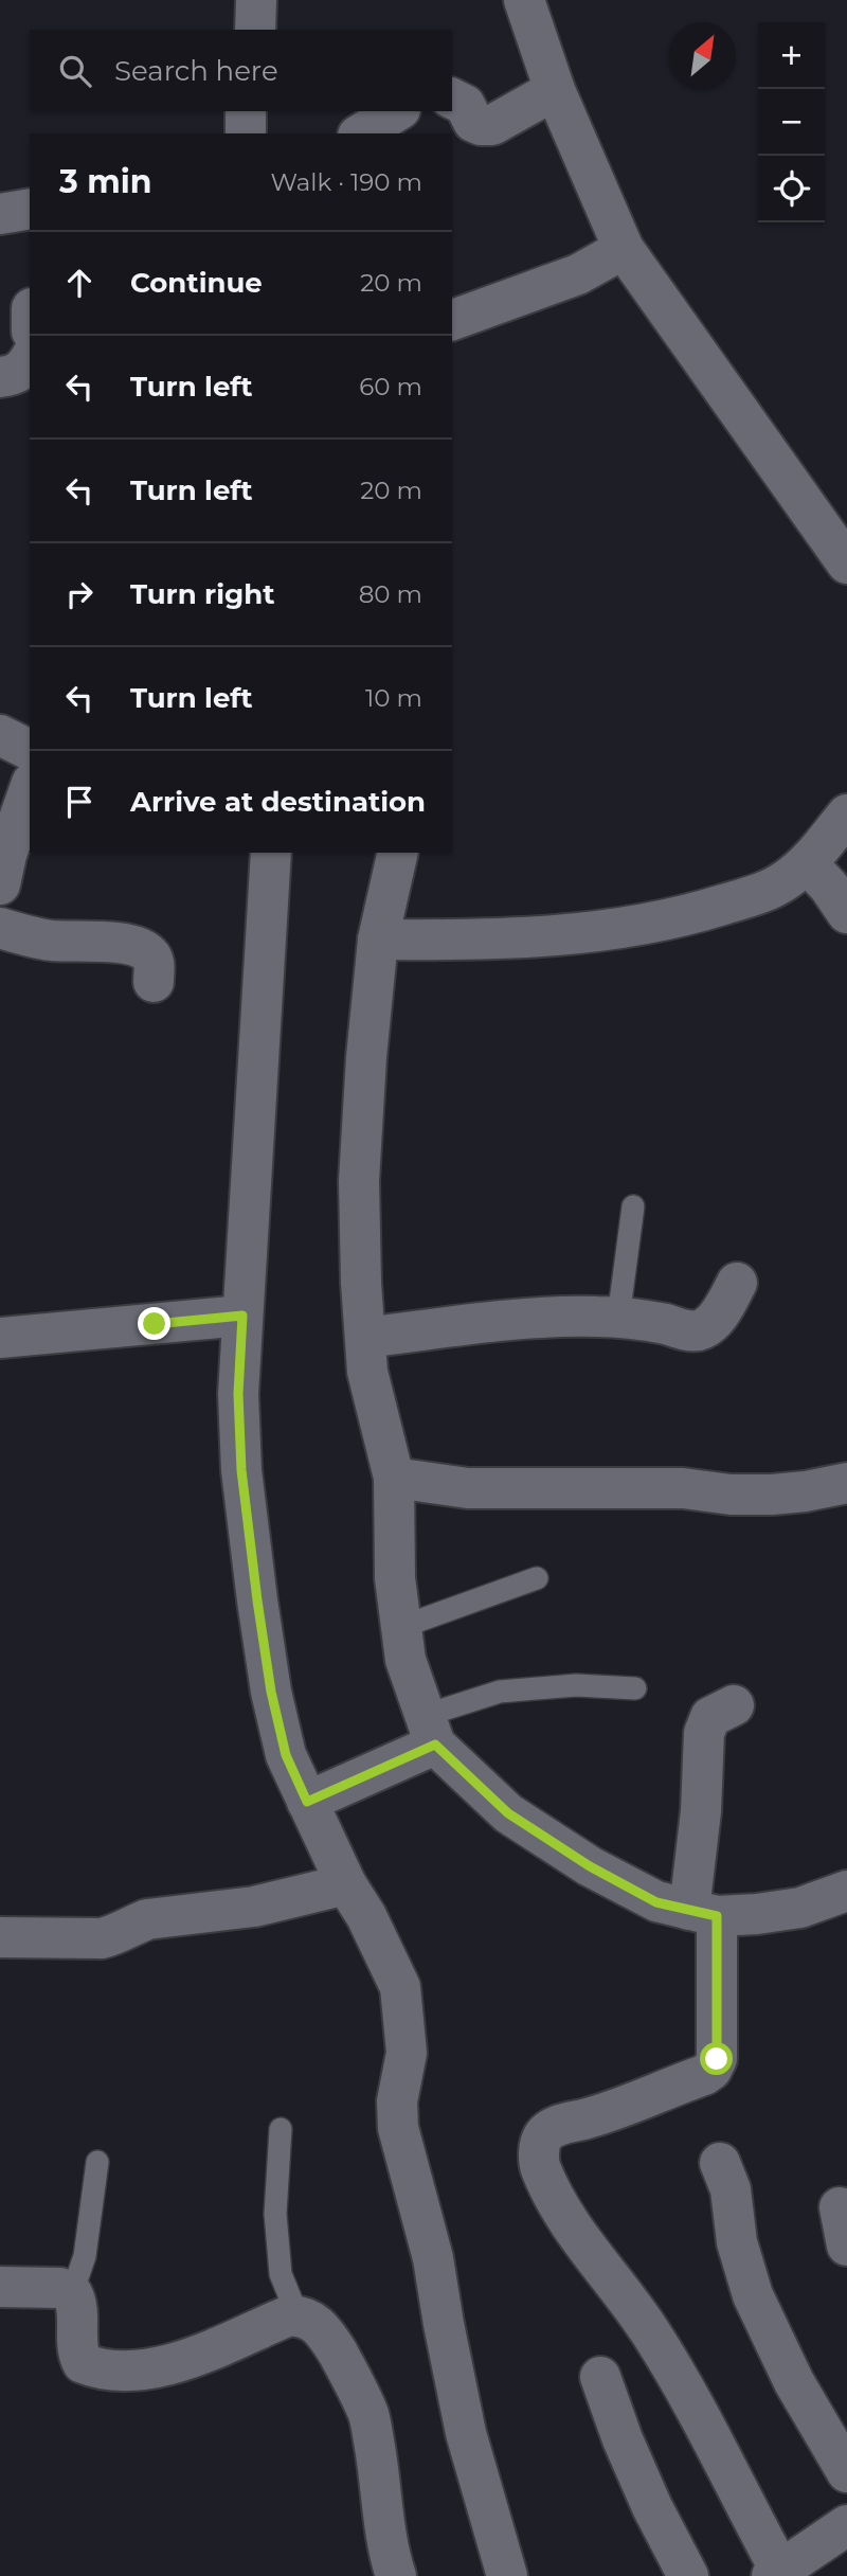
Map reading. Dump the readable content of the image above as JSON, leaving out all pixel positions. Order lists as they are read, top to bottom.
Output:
{
  "north": "top right",
  "page": {
    "map_buttons": ["+", "−"],
    "search": "Search here",
    "heading": ["3 min", "Walk · 190 m"],
    "list": [
      ["Continue", "20 m"],
      ["Turn left", "60 m"],
      ["Turn left", "20 m"],
      ["Turn right", "80 m"],
      ["Turn left", "10 m"],
      "Arrive at destination"
    ]
  }
}
